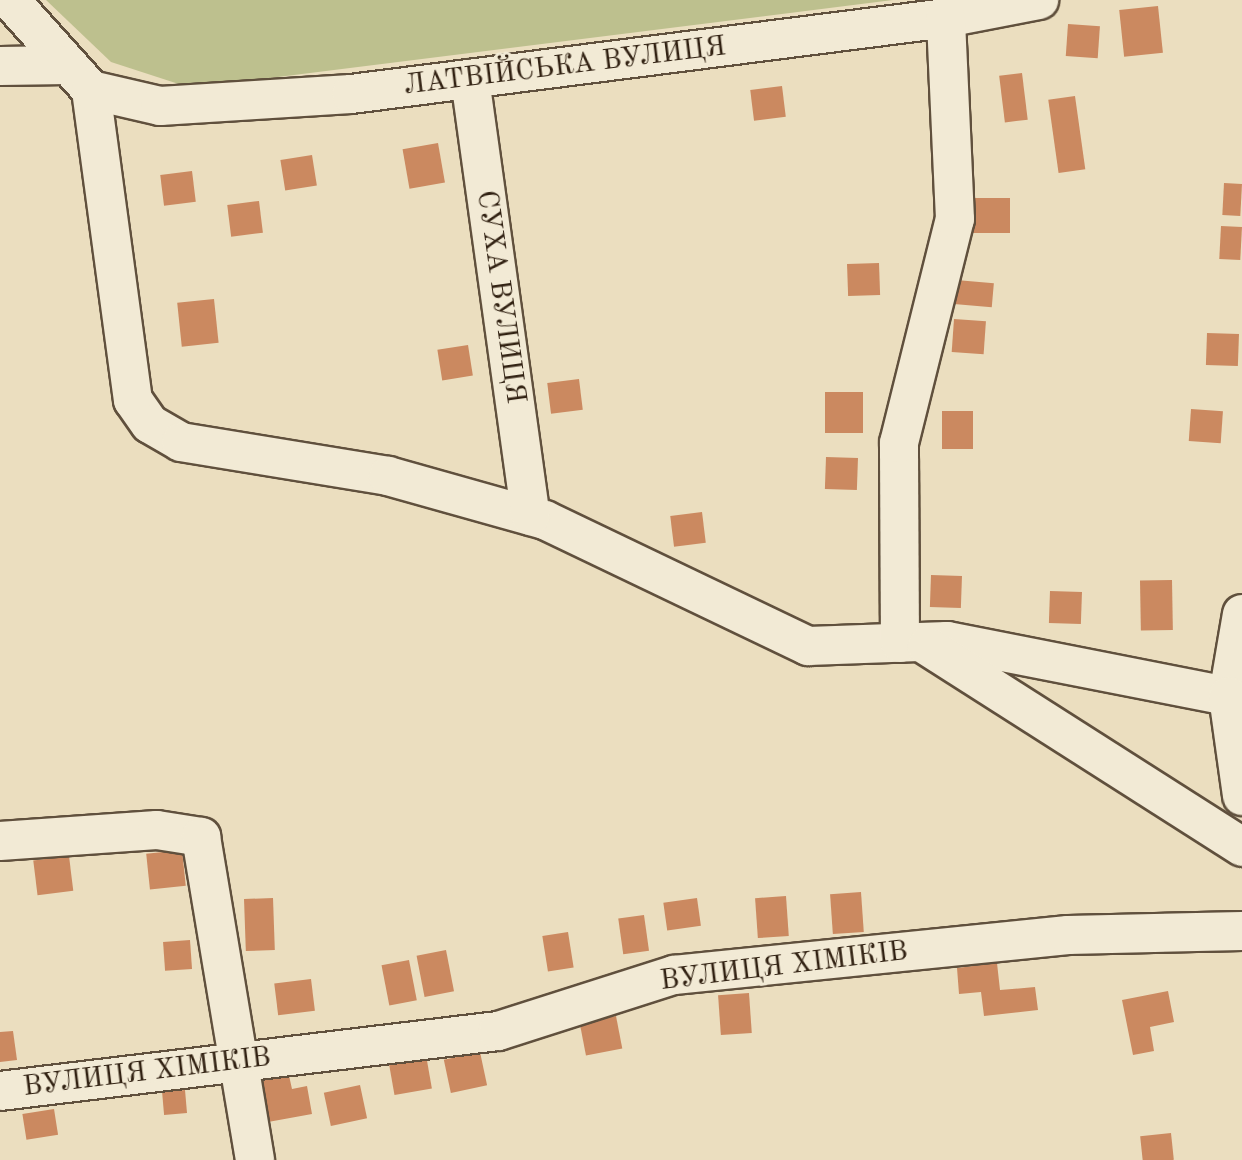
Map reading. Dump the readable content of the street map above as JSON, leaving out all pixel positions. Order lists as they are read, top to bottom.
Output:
{
  "streets": {
    "street": ["ЛАТВІЙСЬКА ВУЛИЦЯ", "СУХА ВУЛИЦЯ", "ВУЛИЦЯ ХІМІКІВ"]
  },
  "crossings": [
    ["ЛАТВІЙСЬКА ВУЛИЦЯ", "СУХА ВУЛИЦЯ"]
  ]
}
